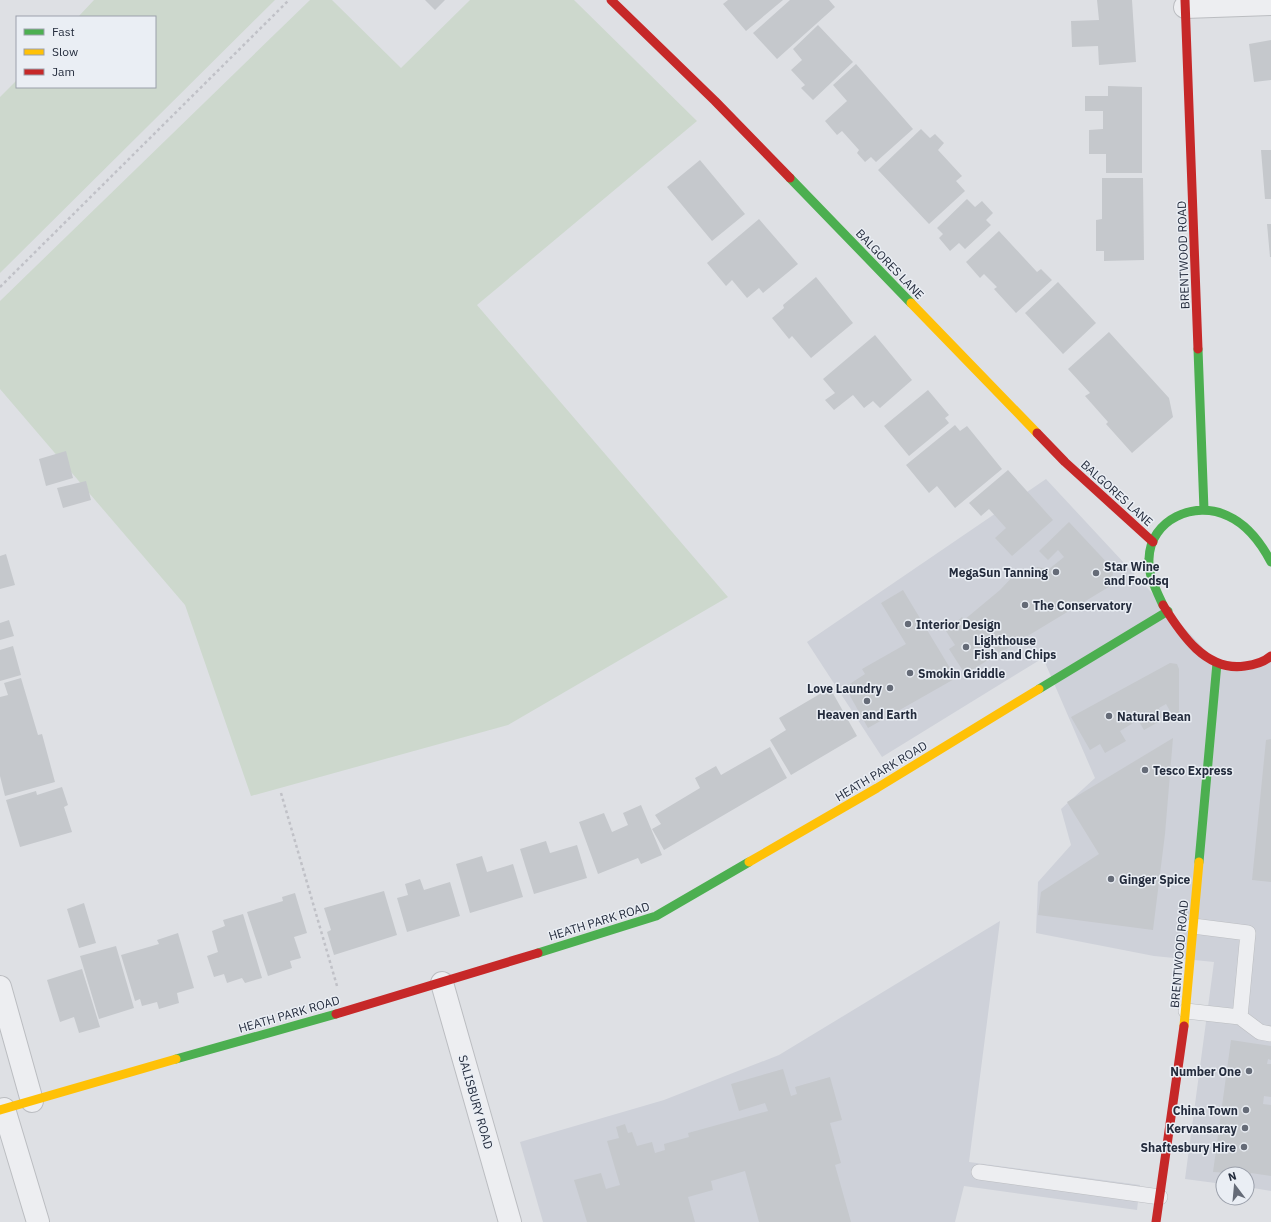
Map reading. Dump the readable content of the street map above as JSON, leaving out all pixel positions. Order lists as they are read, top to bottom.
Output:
{
  "streets": {
    "street": [
      "BRENTWOOD ROAD",
      "BALGORES LANE",
      "HEATH PARK ROAD",
      "SALISBURY ROAD"
    ]
  },
  "crossings": [
    ["HEATH PARK ROAD", "SALISBURY ROAD"]
  ],
  "places": [
    "MegaSun Tanning",
    "Star Wine and Foodsq",
    "The Conservatory",
    "Interior Design",
    "Lighthouse Fish and Chips",
    "Smokin Griddle",
    "Love Laundry",
    "Heaven and Earth",
    "Natural Bean",
    "Tesco Express",
    "Ginger Spice",
    "Number One",
    "China Town",
    "Kervansaray",
    "Shaftesbury Hire"
  ],
  "legend": ["Fast", "Slow", "Jam"],
  "north": "top"
}
